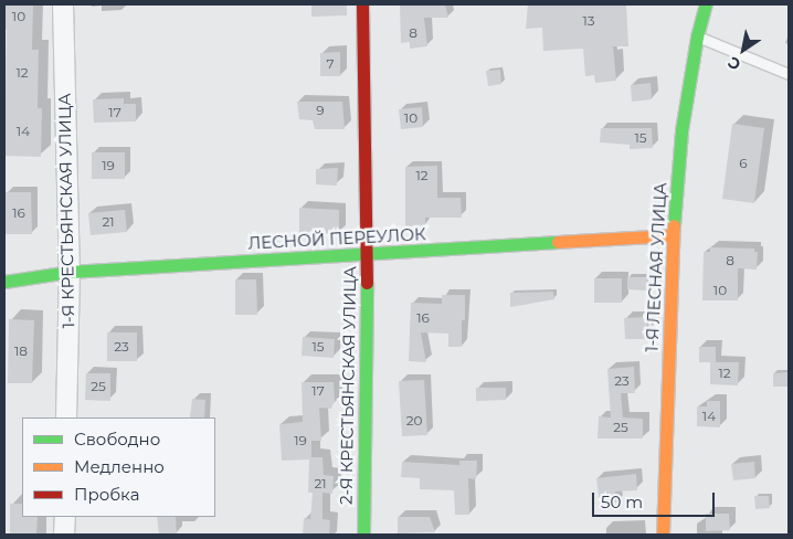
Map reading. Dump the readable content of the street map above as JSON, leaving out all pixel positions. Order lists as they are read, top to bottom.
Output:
{
  "streets": {
    "street": [
      "1-Я КРЕСТЬЯНСКАЯ УЛИЦА",
      "ЛЕСНОЙ ПЕРЕУЛОК",
      "1-Я ЛЕСНАЯ УЛИЦА",
      "2-Я КРЕСТЬЯНСКАЯ УЛИЦА"
    ]
  },
  "crossings": [
    ["1-Я КРЕСТЬЯНСКАЯ УЛИЦА", "ЛЕСНОЙ ПЕРЕУЛОК"],
    ["ЛЕСНОЙ ПЕРЕУЛОК", "1-Я ЛЕСНАЯ УЛИЦА"],
    ["ЛЕСНОЙ ПЕРЕУЛОК", "2-Я КРЕСТЬЯНСКАЯ УЛИЦА"]
  ],
  "house_numbers": [
    "10",
    "13",
    "8",
    "7",
    "12",
    "9",
    "17",
    "10",
    "14",
    "15",
    "6",
    "19",
    "12",
    "16",
    "21",
    "8",
    "10",
    "16",
    "23",
    "15",
    "18",
    "12",
    "23",
    "25",
    "17",
    "14",
    "20",
    "25",
    "19",
    "21"
  ],
  "legend": ["Свободно", "Медленно", "Пробка"],
  "scale_bar": "50 m",
  "north": "bottom left"
}
